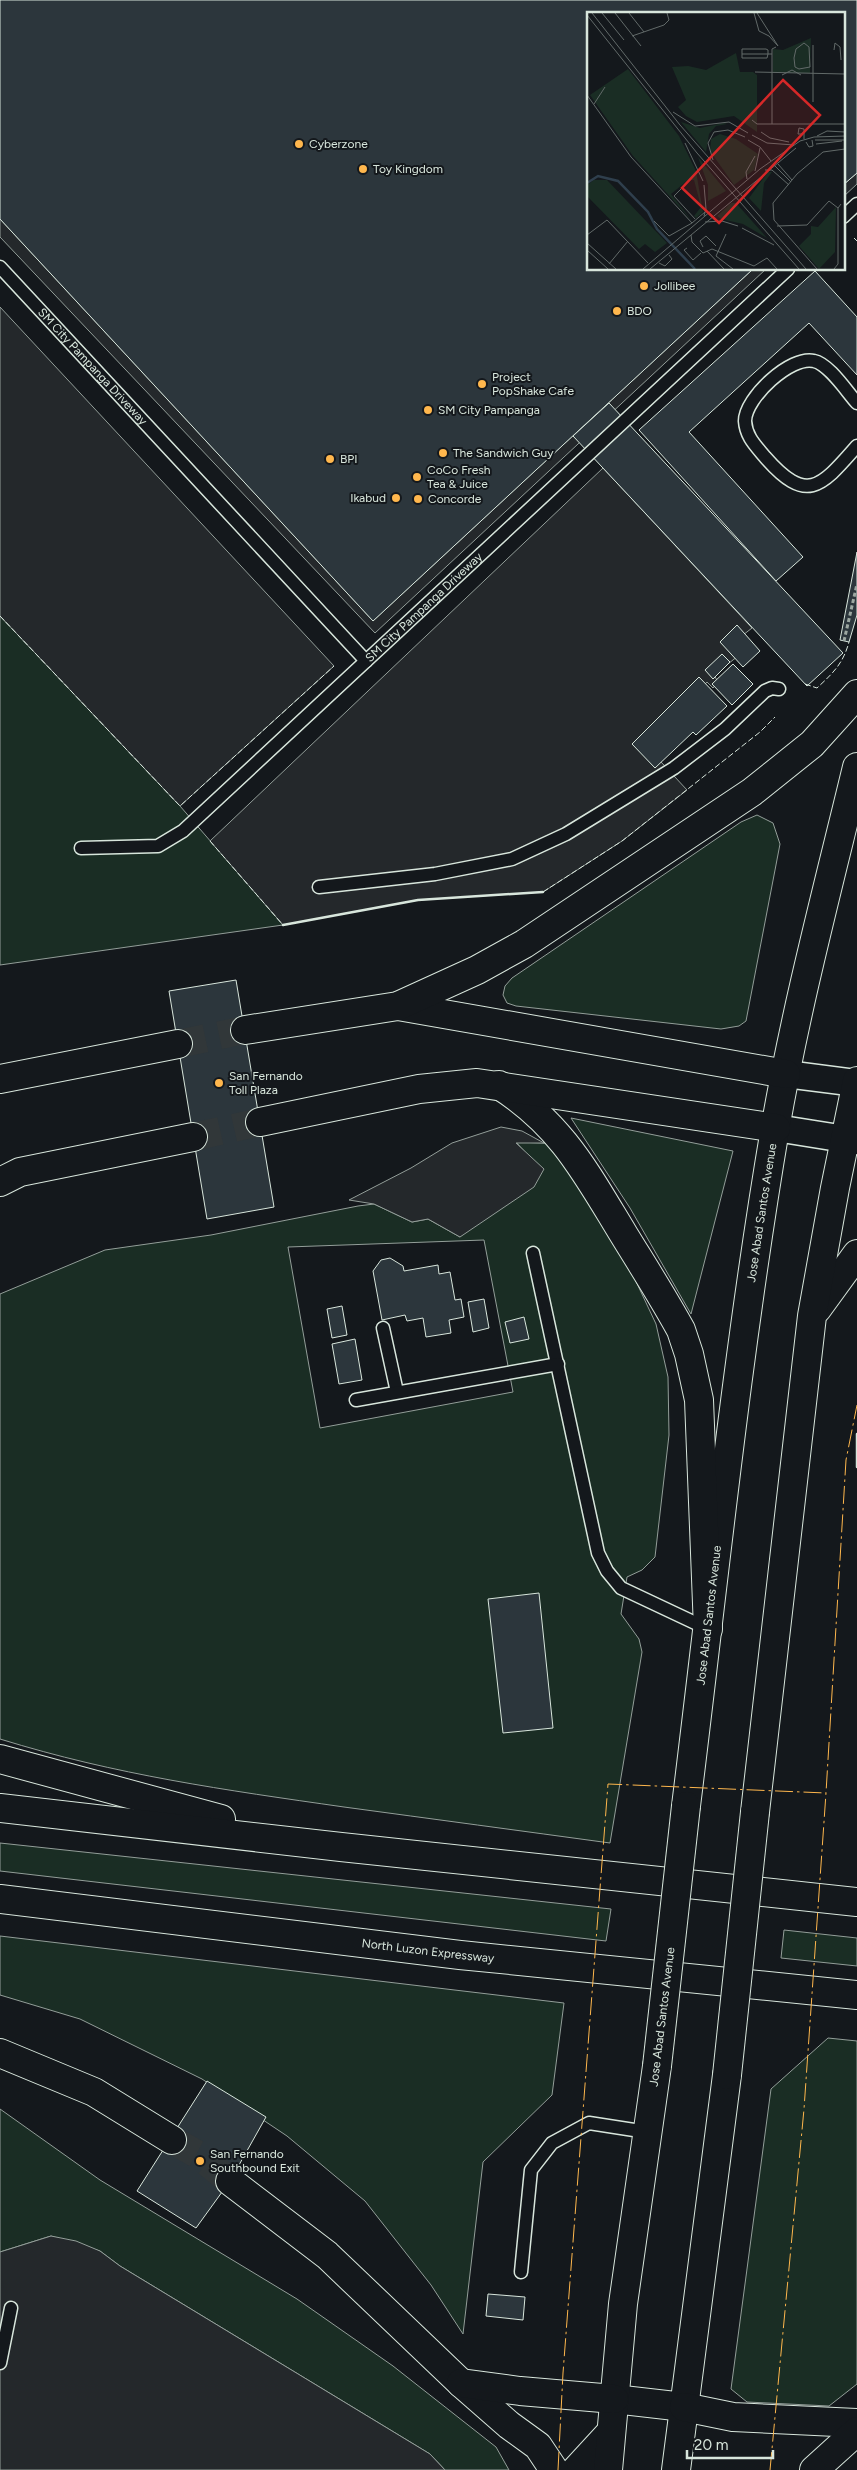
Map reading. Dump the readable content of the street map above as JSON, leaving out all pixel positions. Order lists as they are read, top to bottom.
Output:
{
  "streets": {
    "main road": ["Jose Abad Santos Avenue", "North Luzon Expressway"],
    "lane": ["SM City Pampanga Driveway"]
  },
  "places": [
    "Cyberzone",
    "Toy Kingdom",
    "Jollibee",
    "BDO",
    "Project PopShake Cafe",
    "SM City Pampanga",
    "The Sandwich Guy",
    "BPI",
    "CoCo Fresh Tea & Juice",
    "Ikabud",
    "Concorde",
    "San Fernando Toll Plaza",
    "San Fernando Southbound Exit"
  ],
  "scale_bar": "20 m"
}
